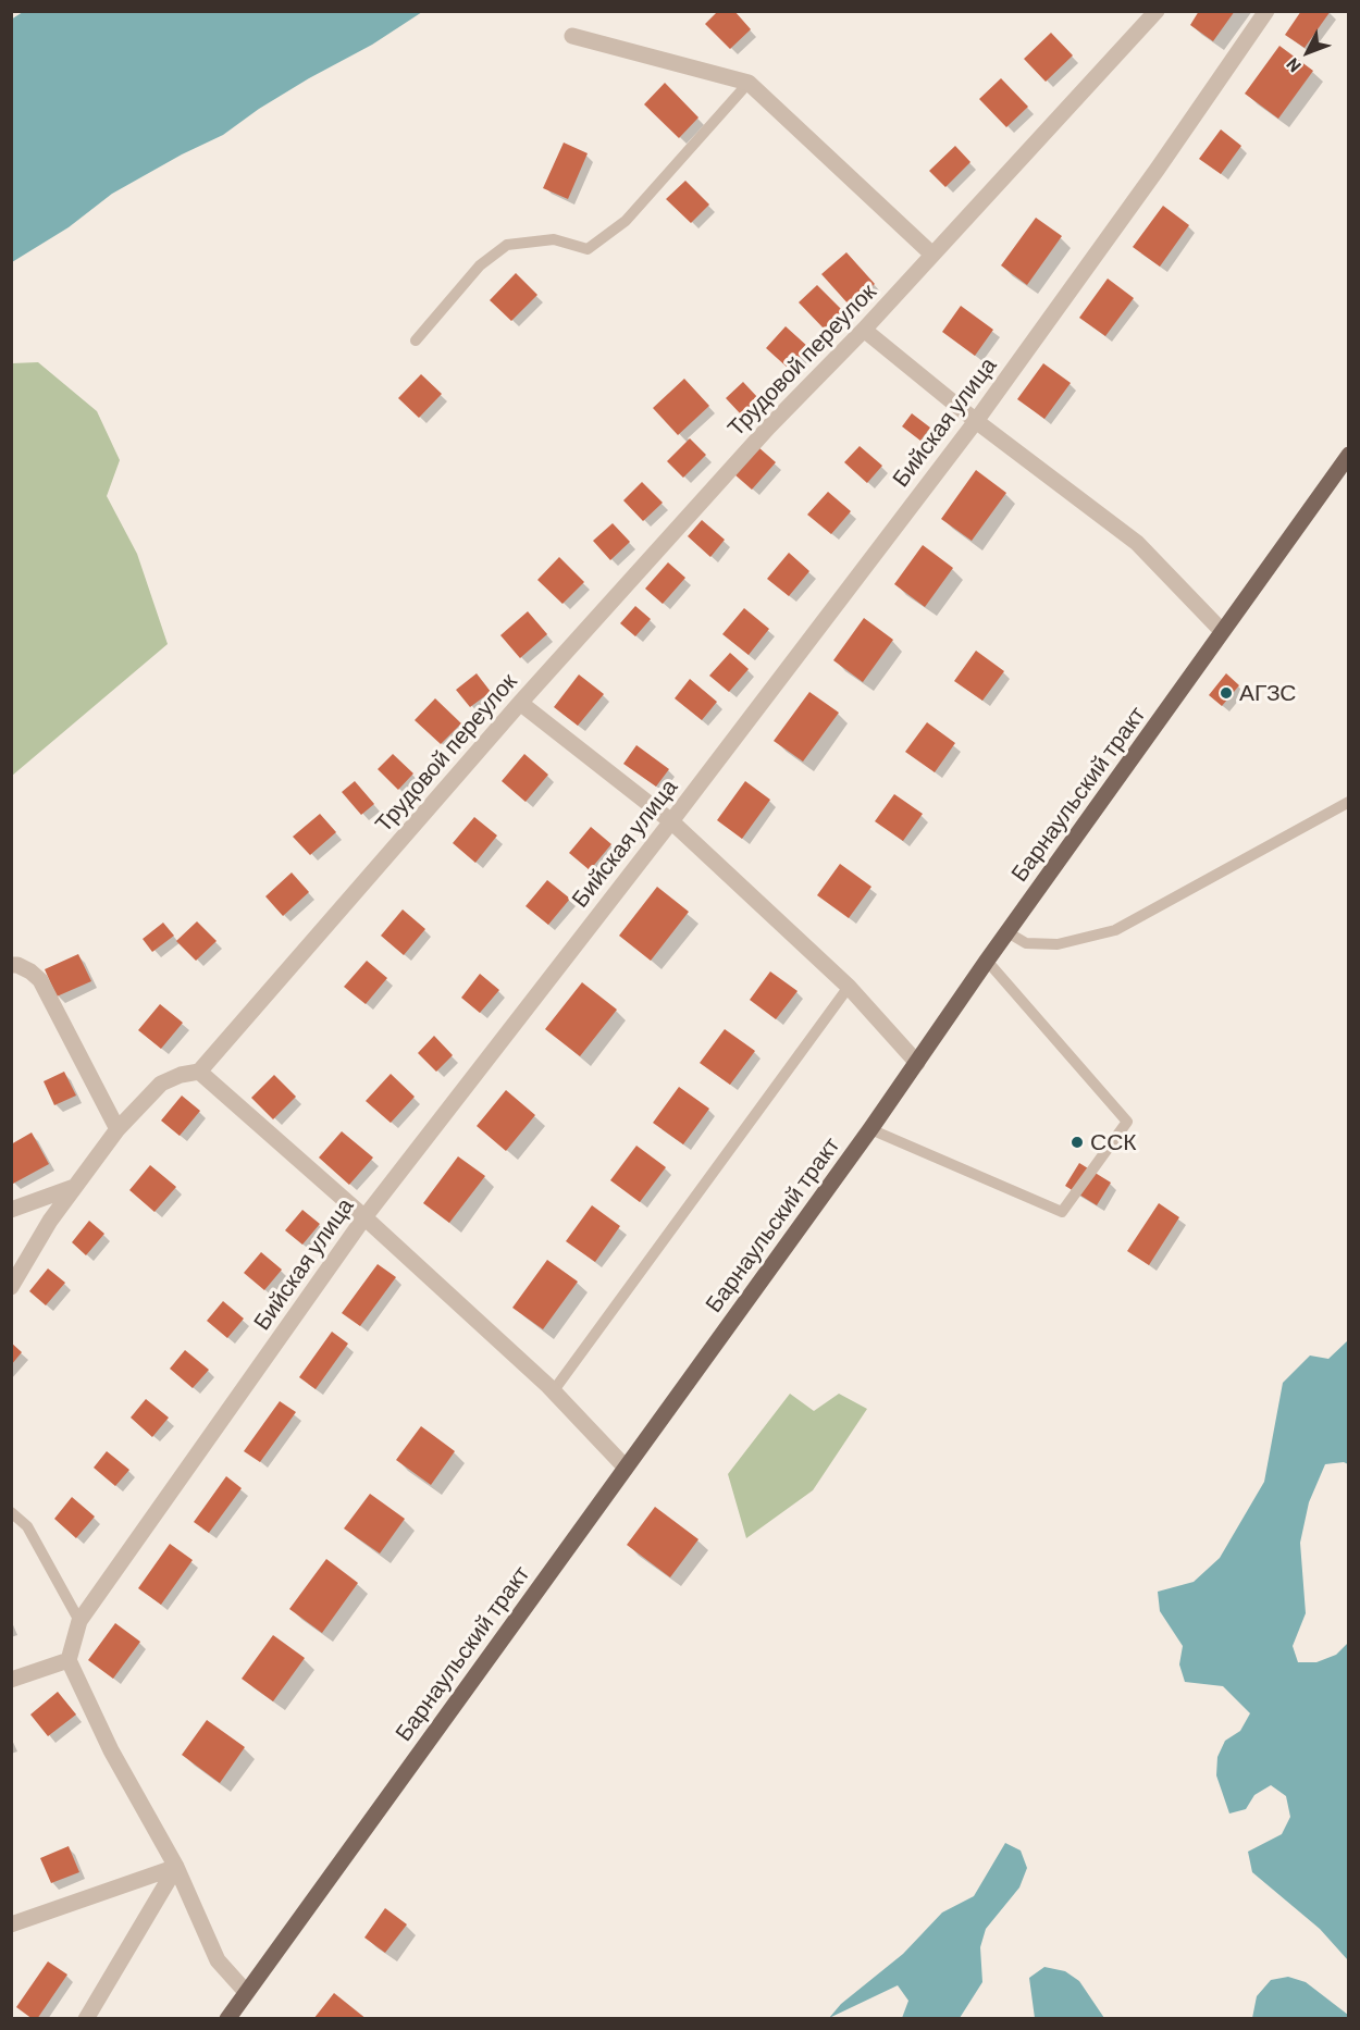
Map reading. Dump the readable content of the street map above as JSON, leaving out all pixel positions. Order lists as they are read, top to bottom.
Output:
{
  "streets": {
    "main road": ["Барнаульский тракт"],
    "street": ["Трудовой переулок", "Бийская улица"]
  },
  "places": ["АГЗС", "ССК"],
  "north": "bottom left"
}
